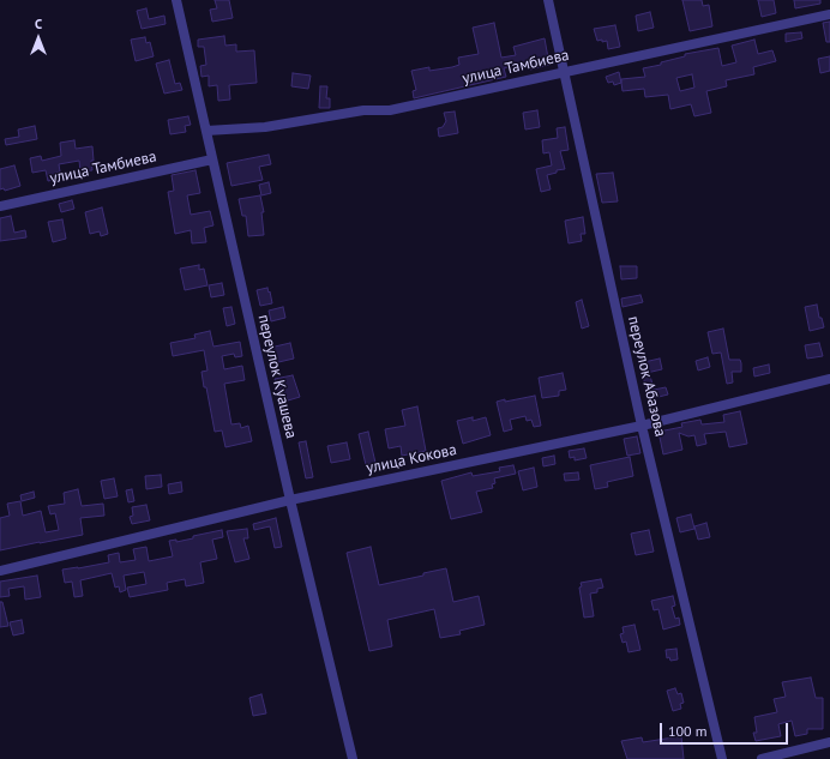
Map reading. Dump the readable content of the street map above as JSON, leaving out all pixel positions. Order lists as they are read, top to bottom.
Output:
{
  "streets": {
    "street": [
      "улица Тамбиева",
      "переулок Куашева",
      "переулок Абазова",
      "улица Кокова"
    ]
  },
  "crossings": [
    ["улица Тамбиева", "переулок Куашева"],
    ["улица Тамбиева", "переулок Абазова"],
    ["переулок Куашева", "улица Кокова"],
    ["переулок Абазова", "улица Кокова"]
  ],
  "scale_bar": "100 m",
  "north": "top"
}
